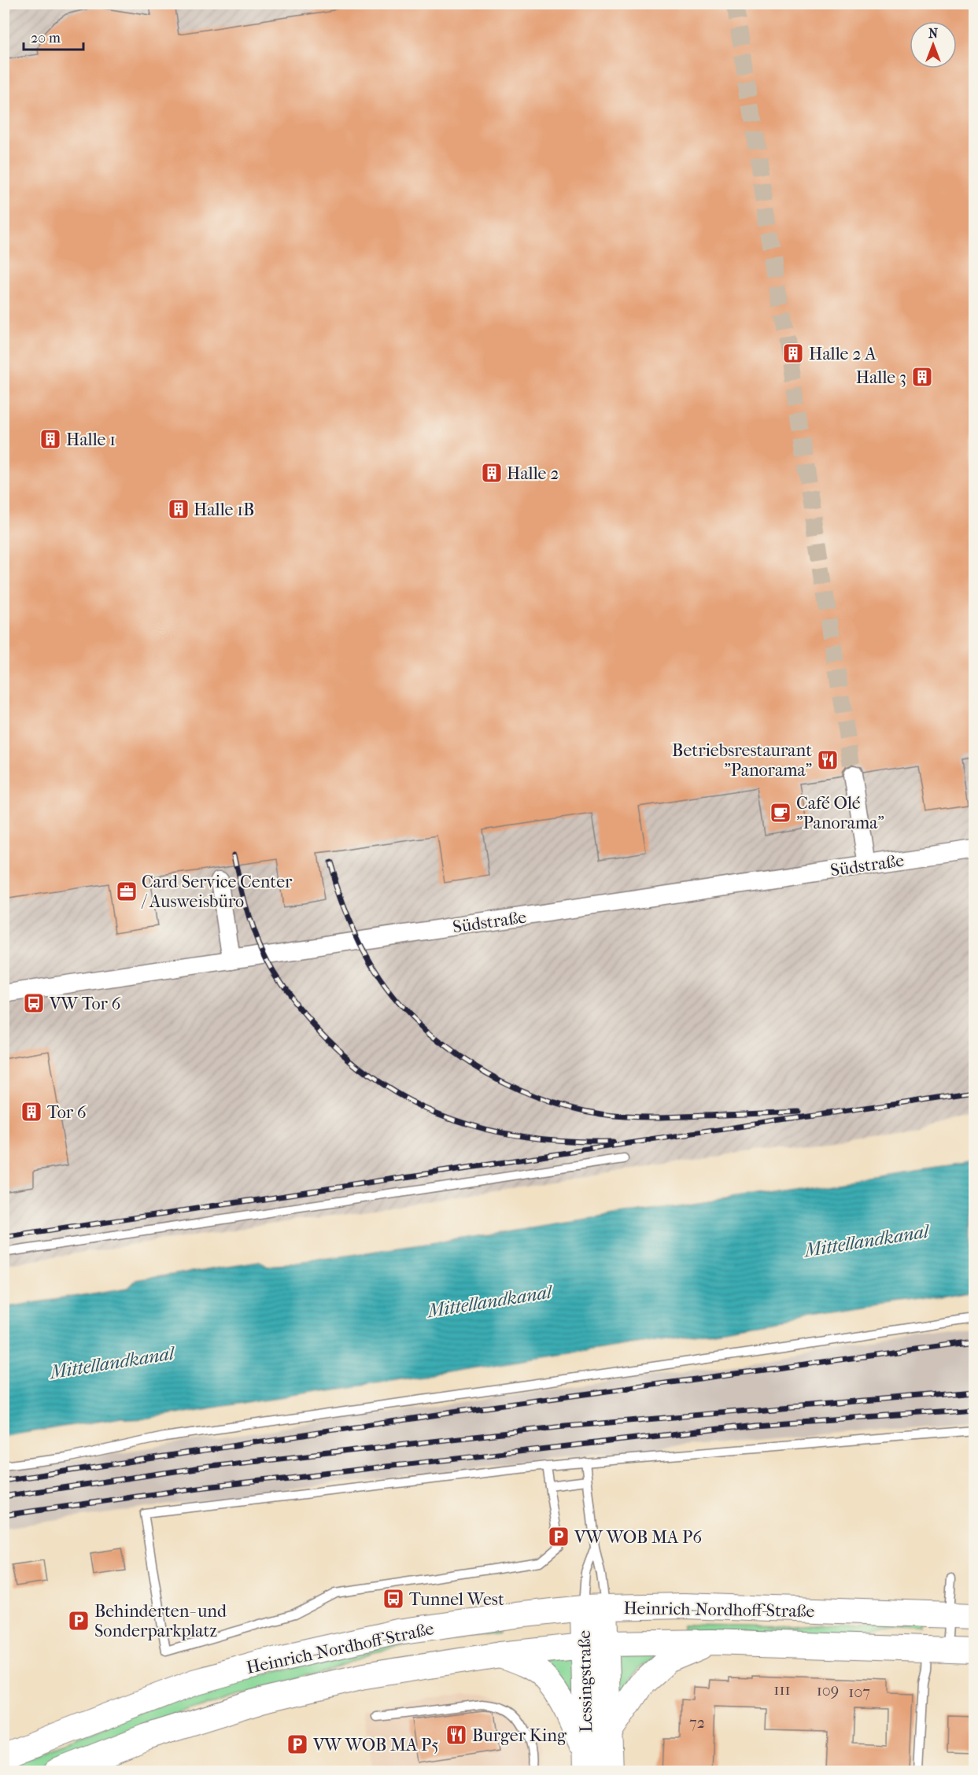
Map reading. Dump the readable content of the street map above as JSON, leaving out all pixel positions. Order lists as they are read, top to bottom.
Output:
{
  "streets": {
    "main road": ["Heinrich-Nordhoff-Straße", "Lessingstraße"],
    "street": ["Südstraße"]
  },
  "crossings": [
    ["Heinrich-Nordhoff-Straße", "Lessingstraße"]
  ],
  "water": ["Mittellandkanal"],
  "places": {
    "building": [
      "Halle 2 A",
      "Halle 3",
      "Halle 1",
      "Halle 2",
      "Halle 1B",
      "Tor 6"
    ],
    "restaurant": ["Betriebsrestaurant \"Panorama\"", "Burger King"],
    "cafe": ["Café Olé \"Panorama\""],
    "office": ["Card Service Center / Ausweisbüro"],
    "bus stop": ["VW Tor 6", "Tunnel West"],
    "parking": ["VW WOB MA P6", "Behinderten- und Sonderparkplatz", "VW WOB MA P5"]
  },
  "house_numbers": [
    "111",
    "109",
    "107",
    "72"
  ],
  "scale_bar": "20 m",
  "north": "top"
}
